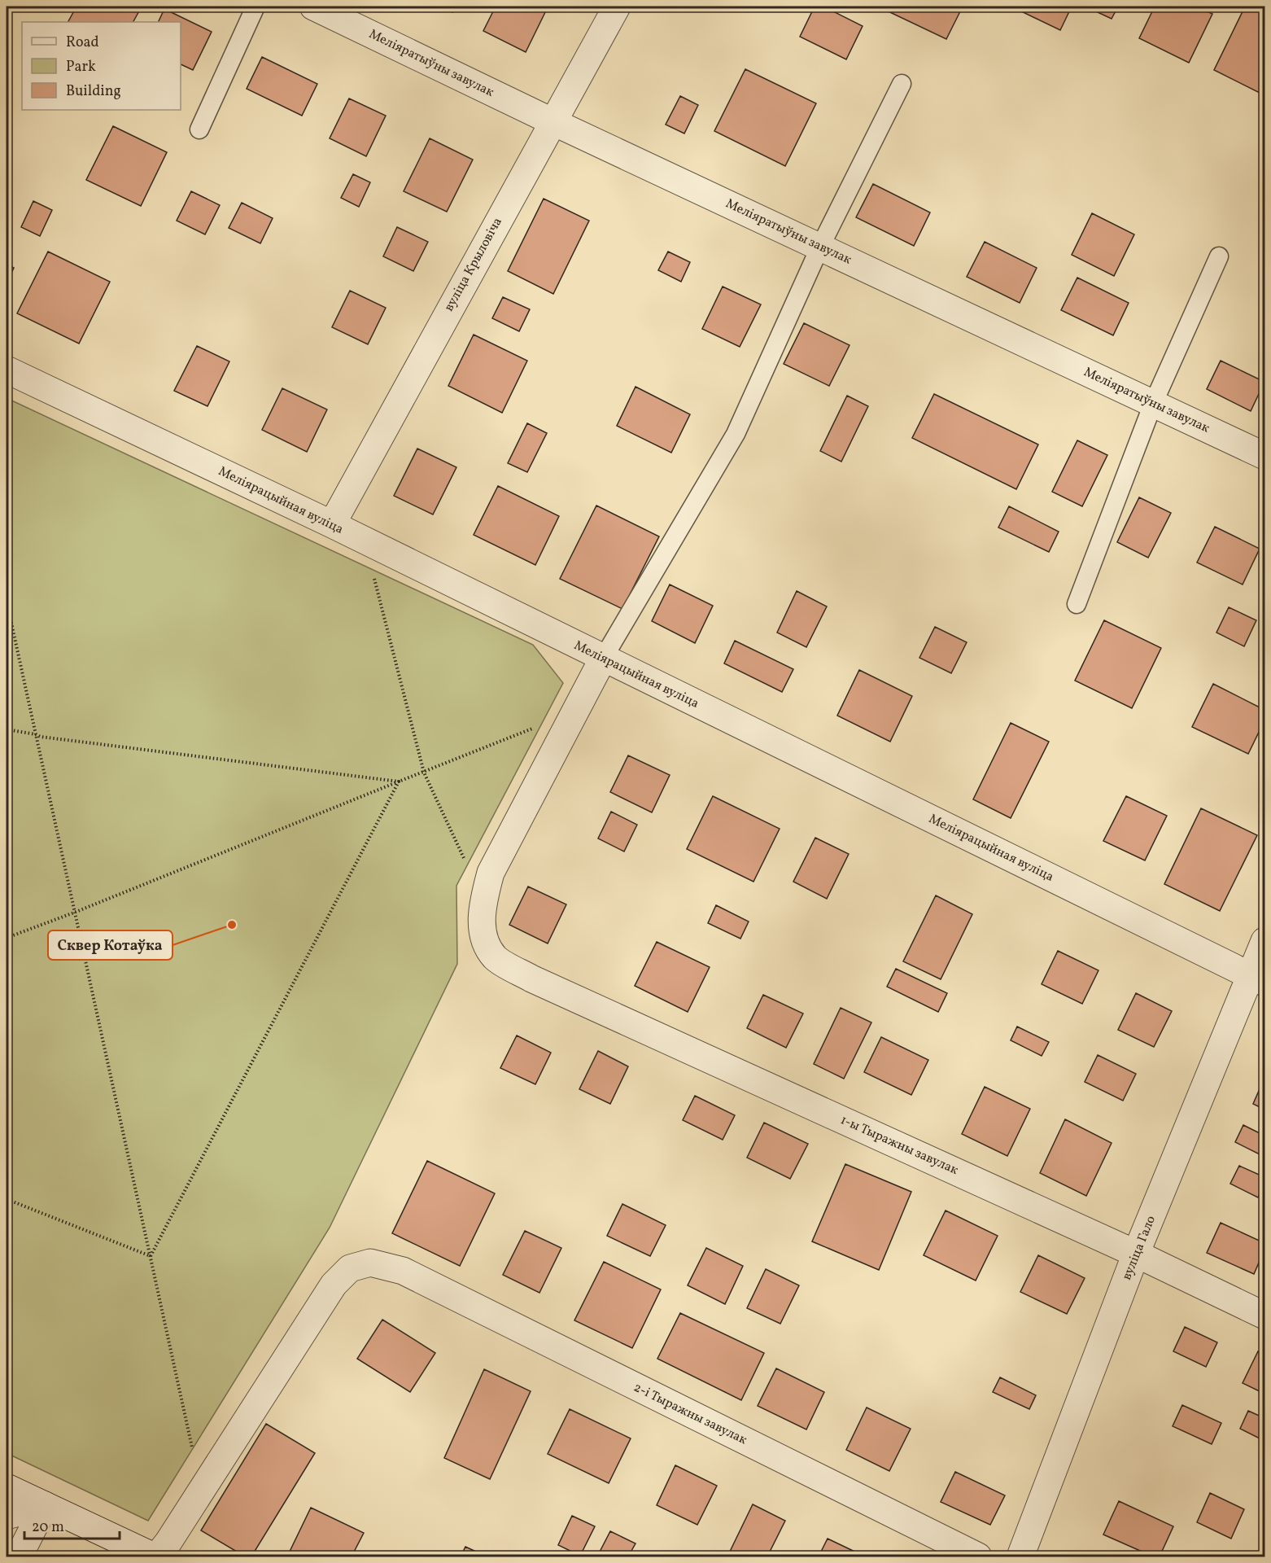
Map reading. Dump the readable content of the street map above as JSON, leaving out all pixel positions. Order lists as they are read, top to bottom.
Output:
{
  "streets": {
    "street": [
      "Меліяратыўны завулак",
      "вуліца Крыловіча",
      "Меліярацыйная вуліца",
      "1-ы Тыражны завулак",
      "вуліца Гало",
      "2-і Тыражны завулак"
    ]
  },
  "crossings": [
    ["Меліяратыўны завулак", "вуліца Крыловіча"],
    ["вуліца Крыловіча", "Меліярацыйная вуліца"],
    ["Меліярацыйная вуліца", "1-ы Тыражны завулак"],
    ["Меліярацыйная вуліца", "вуліца Гало"],
    ["1-ы Тыражны завулак", "вуліца Гало"]
  ],
  "places": ["Сквер Котаўка"],
  "legend": ["Road", "Park", "Building"],
  "scale_bar": "20 m"
}
